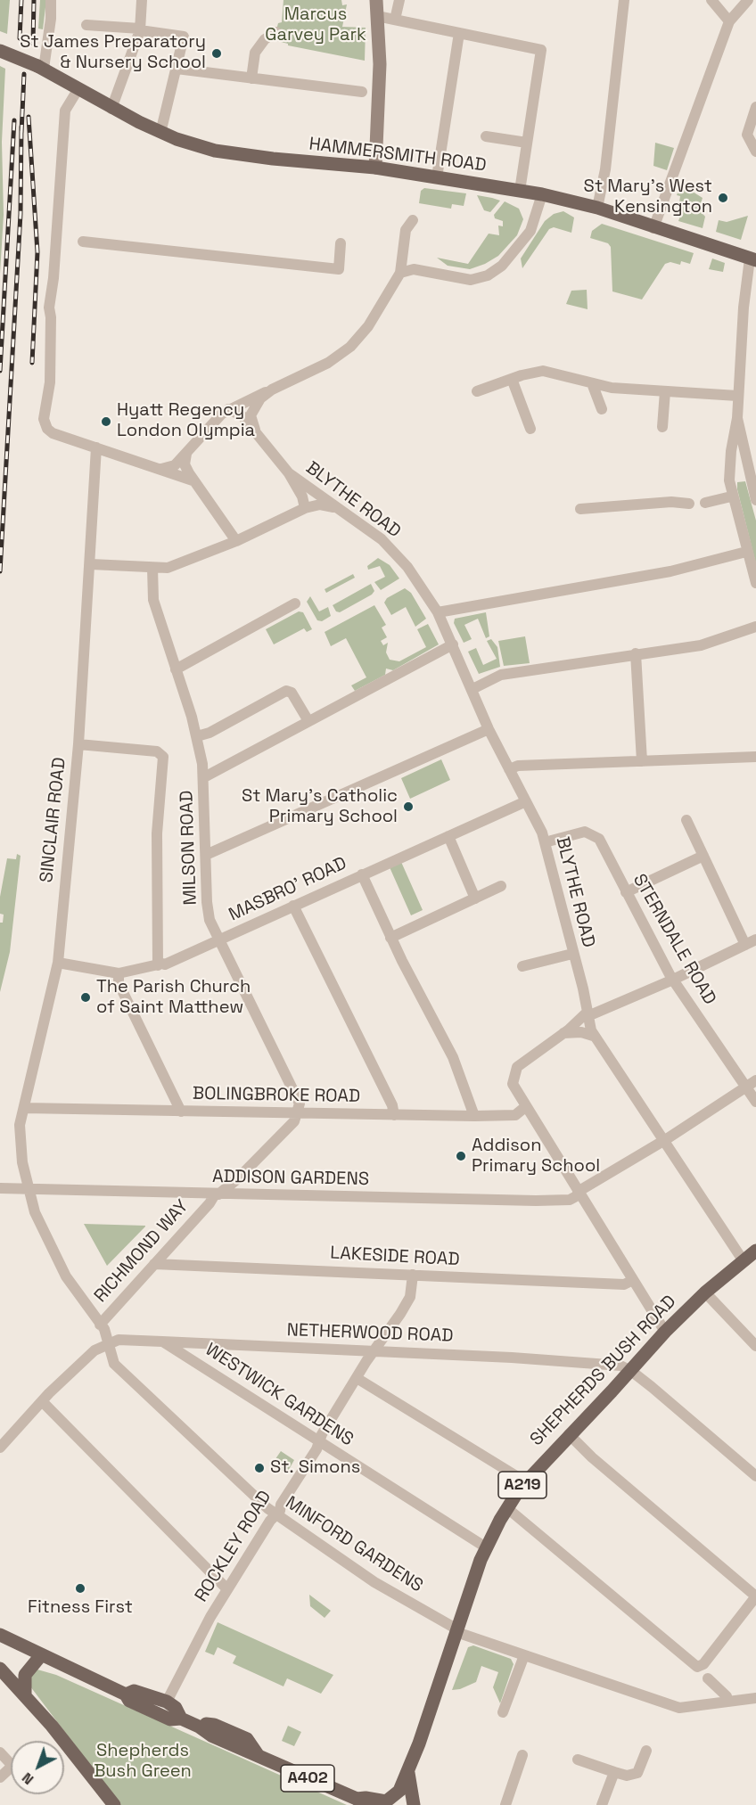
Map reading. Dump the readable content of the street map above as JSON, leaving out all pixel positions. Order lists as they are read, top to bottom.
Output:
{
  "streets": {
    "main road": [
      "HAMMERSMITH ROAD",
      "SHEPHERDS BUSH ROAD",
      "A219",
      "A402"
    ],
    "street": [
      "BLYTHE ROAD",
      "SINCLAIR ROAD",
      "MILSON ROAD",
      "MASBRO' ROAD",
      "STERNDALE ROAD",
      "BOLINGBROKE ROAD",
      "ADDISON GARDENS",
      "RICHMOND WAY",
      "LAKESIDE ROAD",
      "NETHERWOOD ROAD",
      "WESTWICK GARDENS",
      "MINFORD GARDENS",
      "ROCKLEY ROAD"
    ]
  },
  "crossings": [
    ["BLYTHE ROAD", "MASBRO' ROAD"],
    ["BLYTHE ROAD", "STERNDALE ROAD"],
    ["BLYTHE ROAD", "ADDISON GARDENS"],
    ["BLYTHE ROAD", "SHEPHERDS BUSH ROAD"],
    ["SINCLAIR ROAD", "MASBRO' ROAD"],
    ["SINCLAIR ROAD", "BOLINGBROKE ROAD"],
    ["SINCLAIR ROAD", "ADDISON GARDENS"],
    ["SINCLAIR ROAD", "RICHMOND WAY"],
    ["MILSON ROAD", "MASBRO' ROAD"],
    ["MILSON ROAD", "BOLINGBROKE ROAD"],
    ["MILSON ROAD", "RICHMOND WAY"],
    ["STERNDALE ROAD", "ADDISON GARDENS"],
    ["BOLINGBROKE ROAD", "RICHMOND WAY"],
    ["ADDISON GARDENS", "RICHMOND WAY"],
    ["RICHMOND WAY", "LAKESIDE ROAD"],
    ["RICHMOND WAY", "NETHERWOOD ROAD"],
    ["RICHMOND WAY", "MINFORD GARDENS"],
    ["LAKESIDE ROAD", "ROCKLEY ROAD"],
    ["NETHERWOOD ROAD", "SHEPHERDS BUSH ROAD"],
    ["NETHERWOOD ROAD", "WESTWICK GARDENS"],
    ["NETHERWOOD ROAD", "MINFORD GARDENS"],
    ["NETHERWOOD ROAD", "ROCKLEY ROAD"],
    ["SHEPHERDS BUSH ROAD", "WESTWICK GARDENS"],
    ["SHEPHERDS BUSH ROAD", "A219"],
    ["SHEPHERDS BUSH ROAD", "MINFORD GARDENS"],
    ["WESTWICK GARDENS", "ROCKLEY ROAD"],
    ["A219", "A402"],
    ["MINFORD GARDENS", "ROCKLEY ROAD"]
  ],
  "parks": ["Marcus Garvey Park", "Shepherds Bush Green"],
  "places": [
    "St James Preparatory & Nursery School",
    "St Mary's West Kensington",
    "Hyatt Regency London Olympia",
    "St Mary's Catholic Primary School",
    "The Parish Church of Saint Matthew",
    "Addison Primary School",
    "St. Simons",
    "Fitness First"
  ],
  "north": "bottom left"
}
